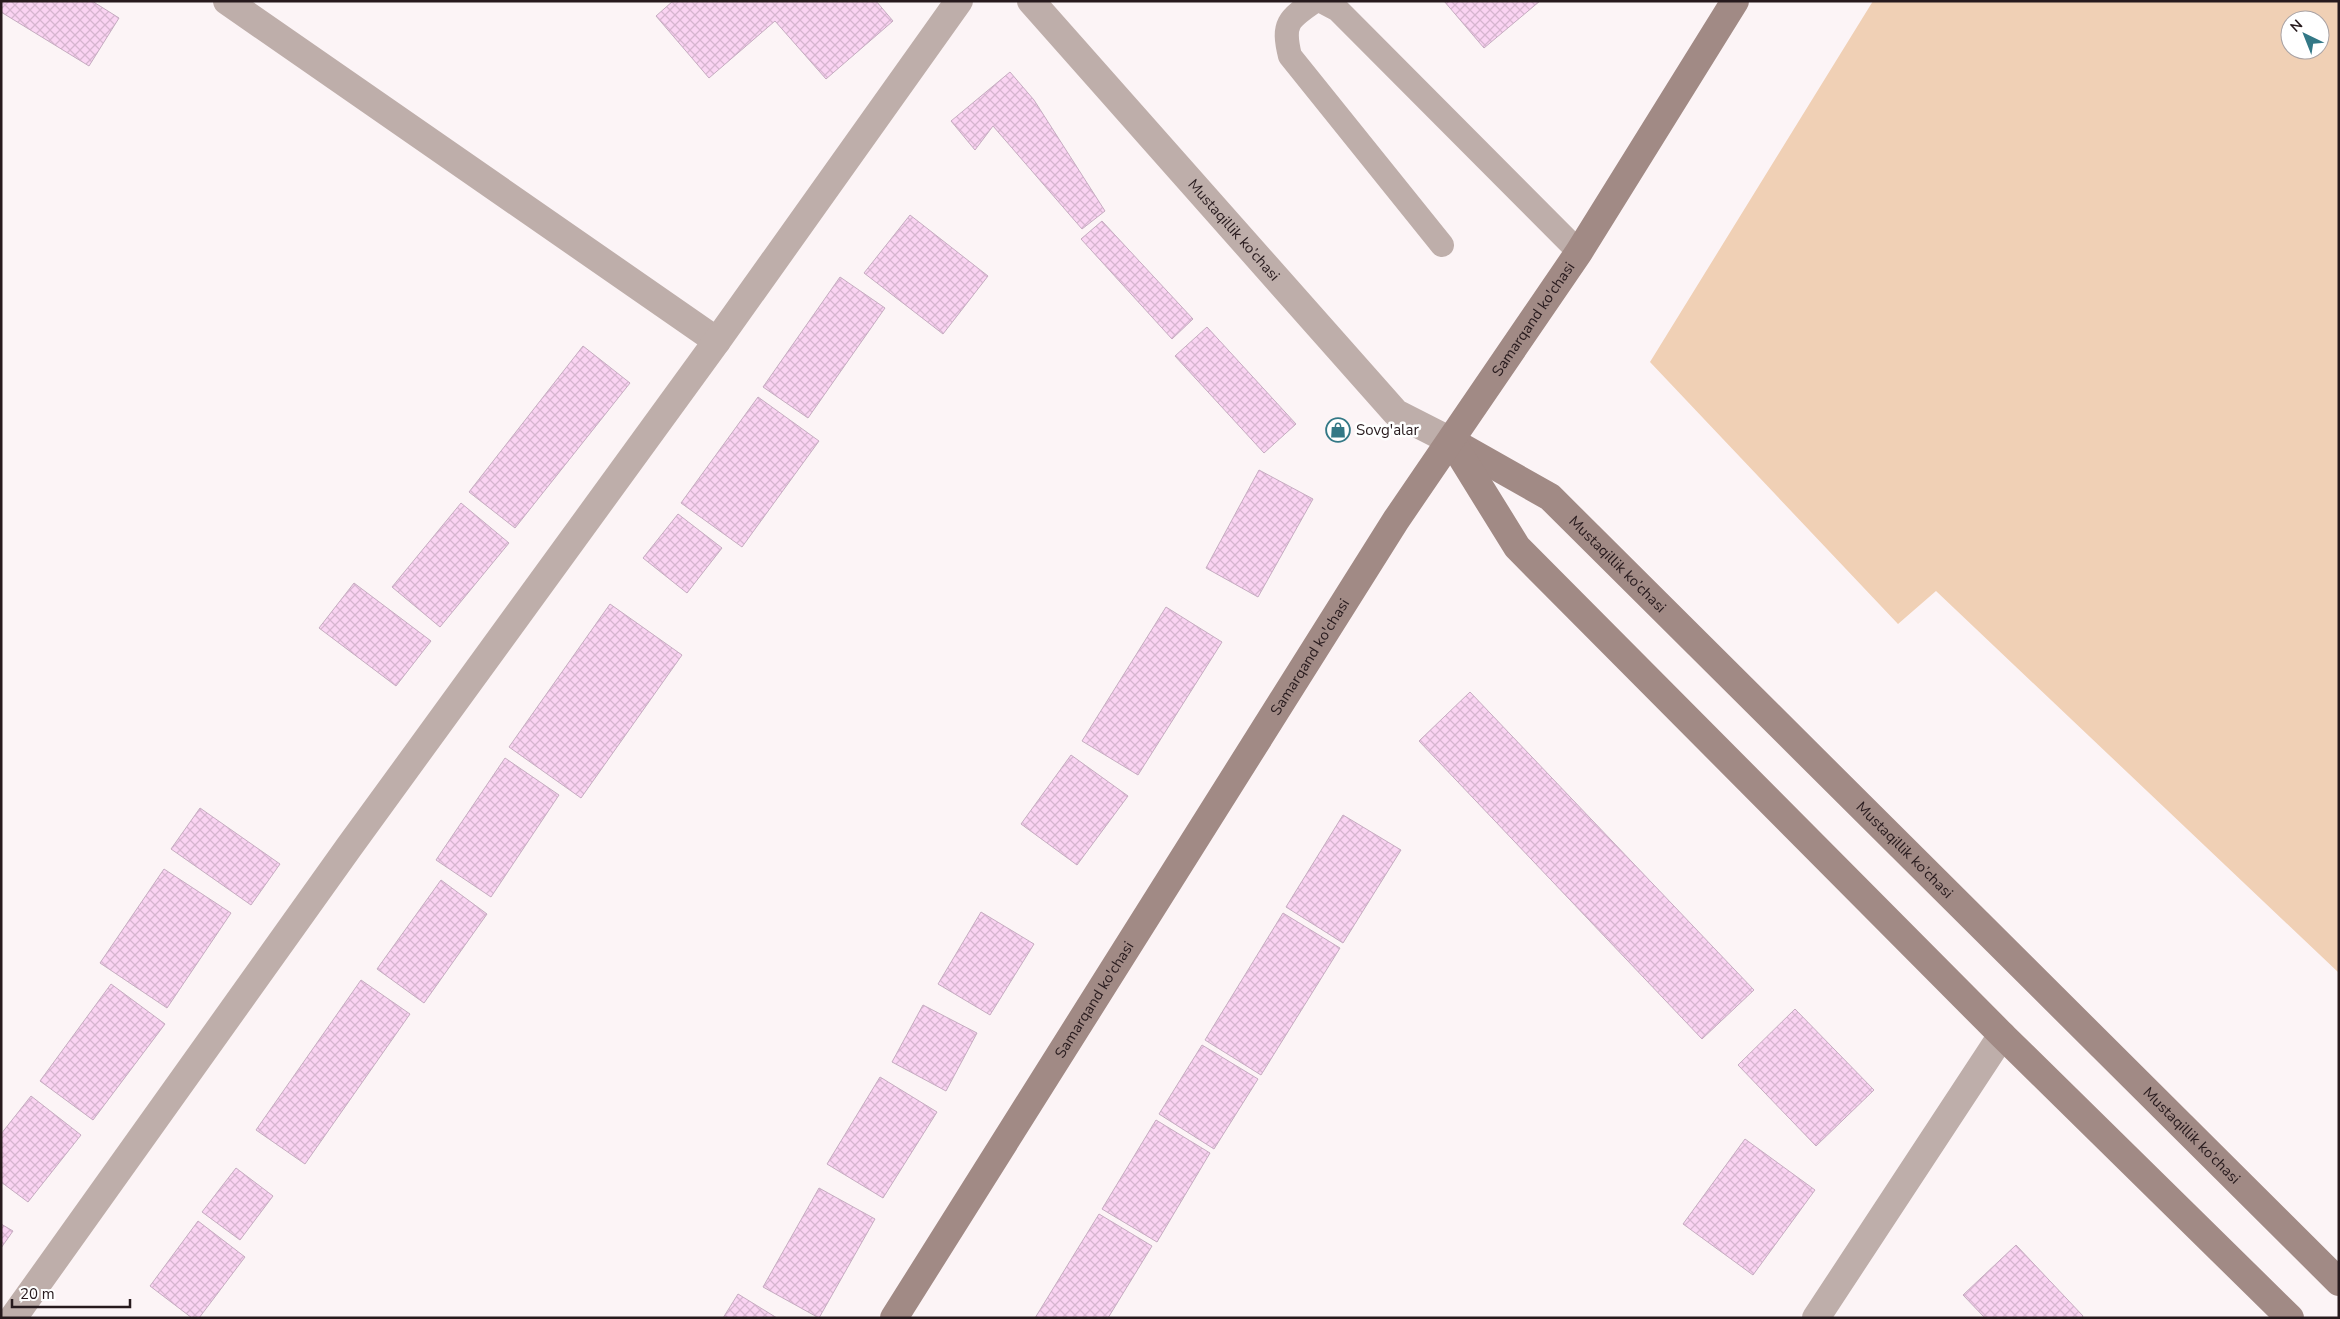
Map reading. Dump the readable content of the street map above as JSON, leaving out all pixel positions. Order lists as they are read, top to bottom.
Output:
{
  "streets": {
    "street": ["Mustaqillik ko’chasi", "Samarqand ko'chasi"]
  },
  "crossings": [
    ["Mustaqillik ko’chasi", "Samarqand ko'chasi"]
  ],
  "places": {
    "shop": ["Sovg'alar"]
  },
  "scale_bar": "20 m",
  "north": "top left"
}
